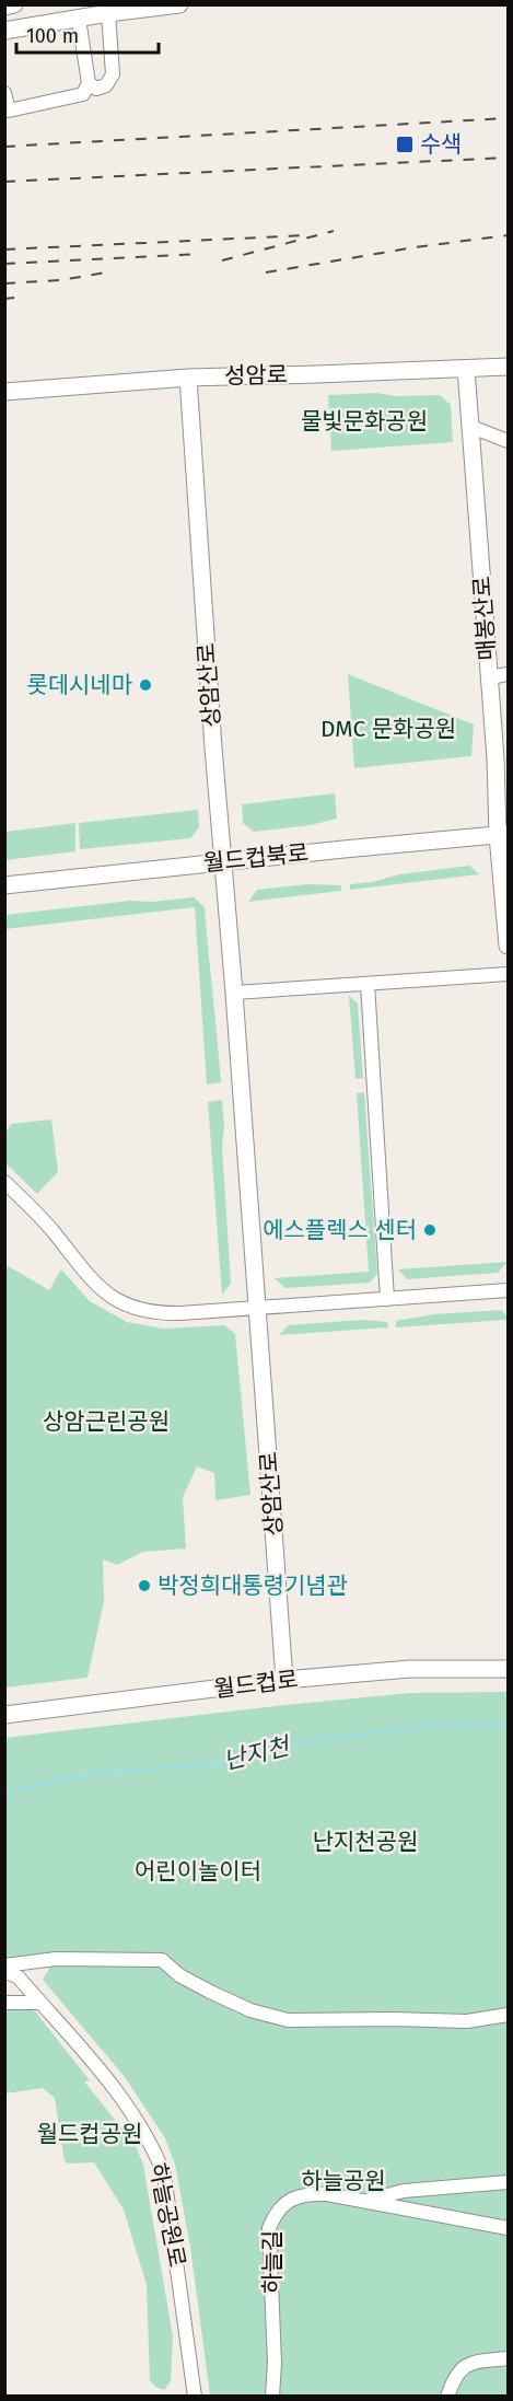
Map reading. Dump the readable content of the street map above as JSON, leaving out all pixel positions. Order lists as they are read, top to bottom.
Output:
{
  "streets": {
    "main road": [
      "성암로",
      "매봉산로",
      "상암산로",
      "월드컵북로",
      "월드컵로"
    ],
    "street": ["하늘공원로", "하늘길"]
  },
  "crossings": [
    ["성암로", "매봉산로"],
    ["성암로", "상암산로"],
    ["매봉산로", "월드컵북로"],
    ["상암산로", "월드컵북로"],
    ["상암산로", "월드컵로"]
  ],
  "water": ["난지천"],
  "parks": [
    "물빛문화공원",
    "DMC 문화공원",
    "상암근린공원",
    "난지천공원",
    "어린이놀이터",
    "월드컵공원",
    "하늘공원"
  ],
  "places": {
    "transit": ["수색"],
    "other": ["롯데시네마", "에스플렉스 센터", "박정희대통령기념관"]
  },
  "scale_bar": "100 m"
}
